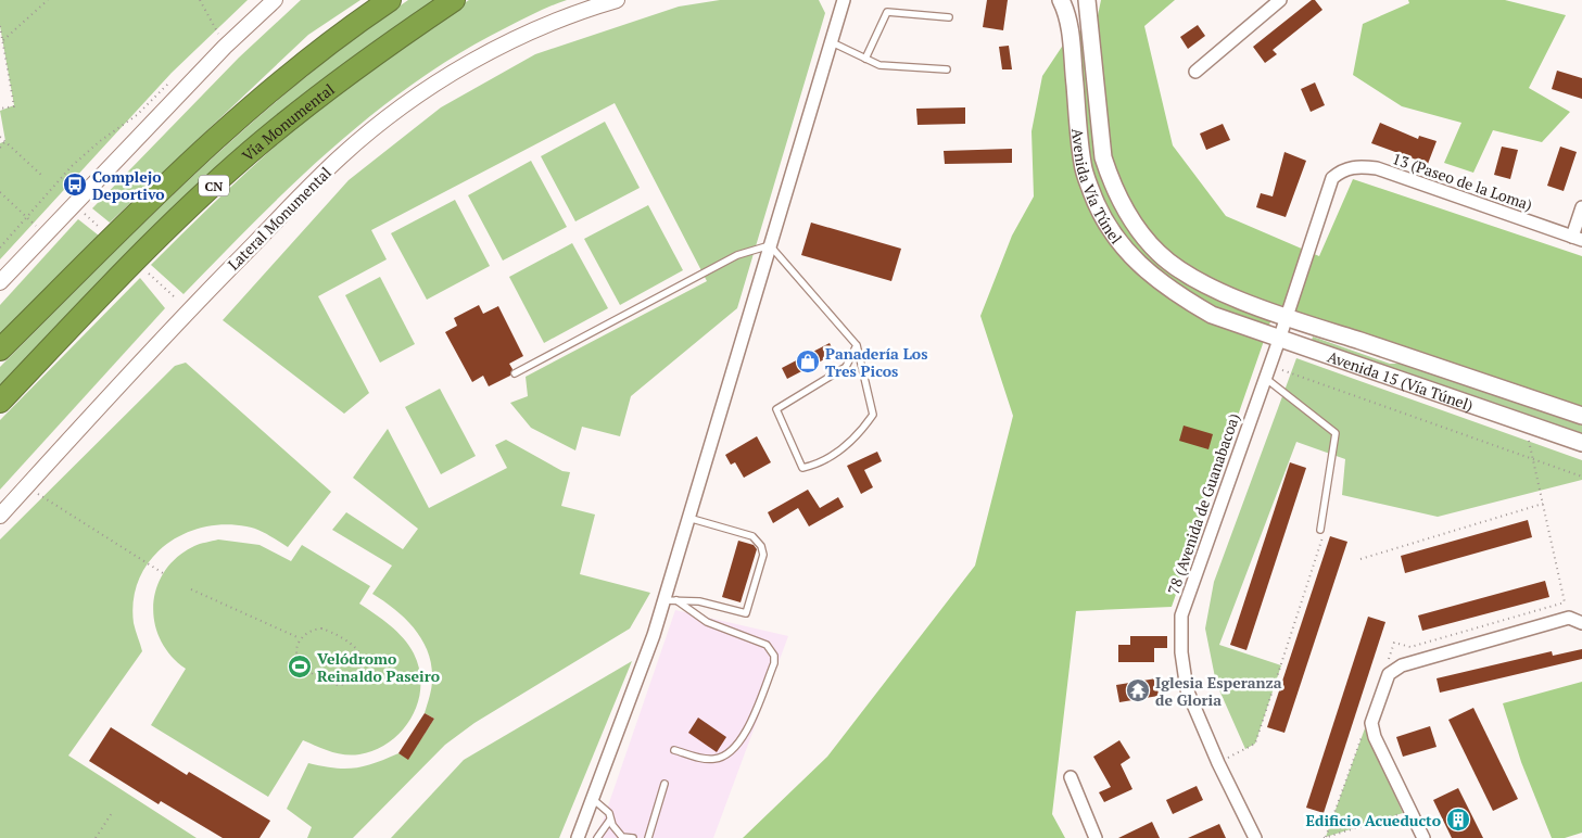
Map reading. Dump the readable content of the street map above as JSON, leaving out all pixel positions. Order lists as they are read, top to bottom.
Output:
{
  "streets": {
    "highway": ["Vía Monumental", "CN"],
    "main road": ["Avenida Vía Túnel", "Avenida 15 (Vía Túnel)"],
    "street": ["13 (Paseo de la Loma)", "Lateral Monumental", "78 (Avenida de Guanabacoa)"]
  },
  "crossings": [
    ["13 (Paseo de la Loma)", "78 (Avenida de Guanabacoa)"],
    ["Avenida Vía Túnel", "Avenida 15 (Vía Túnel)"],
    ["Avenida 15 (Vía Túnel)", "78 (Avenida de Guanabacoa)"]
  ],
  "places": {
    "bus stop": ["Complejo Deportivo"],
    "shop": ["Panadería Los Tres Picos"],
    "sports": ["Velódromo Reinaldo Paseiro"],
    "temple": ["Iglesia Esperanza de Gloria"],
    "building": ["Edificio Acueducto"]
  }
}
